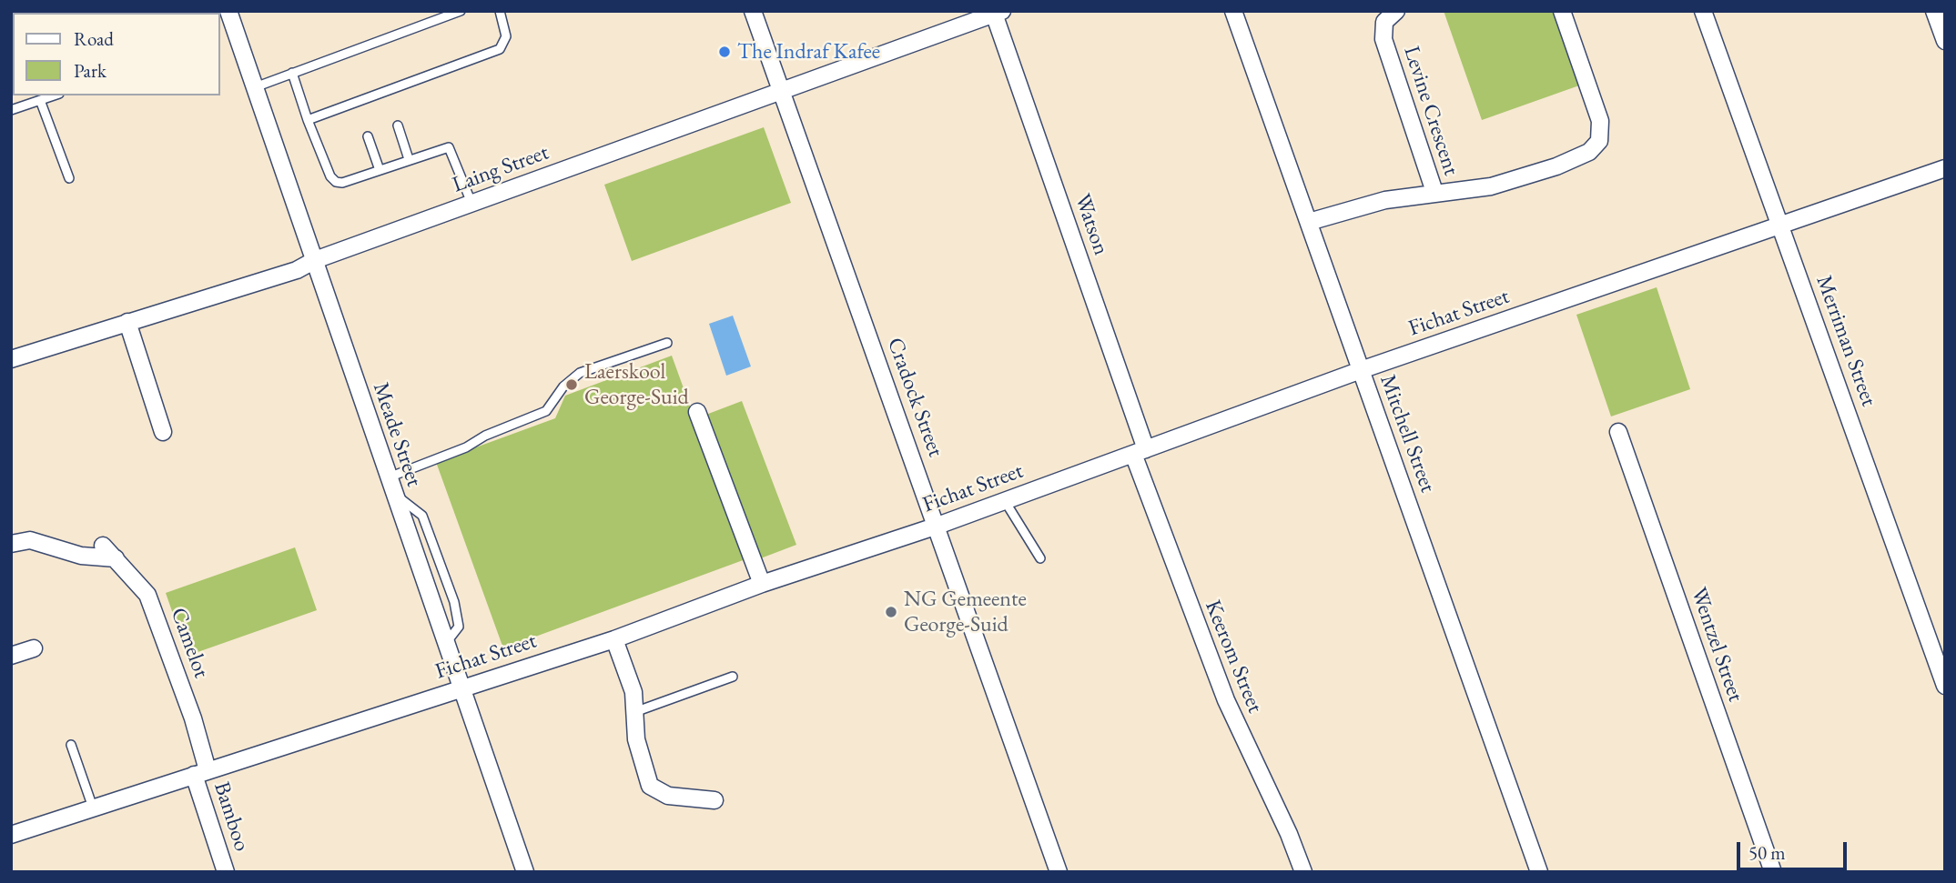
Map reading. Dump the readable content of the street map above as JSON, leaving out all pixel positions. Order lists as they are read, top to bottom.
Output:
{
  "streets": {
    "street": [
      "Levine Crescent",
      "Laing Street",
      "Watson",
      "Fichat Street",
      "Merriman Street",
      "Cradock Street",
      "Mitchell Street",
      "Meade Street",
      "Camelot",
      "Wentzel Street",
      "Keerom Street",
      "Bamboo"
    ]
  },
  "crossings": [
    ["Levine Crescent", "Mitchell Street"],
    ["Laing Street", "Watson"],
    ["Laing Street", "Cradock Street"],
    ["Laing Street", "Meade Street"],
    ["Watson", "Fichat Street"],
    ["Watson", "Keerom Street"],
    ["Fichat Street", "Merriman Street"],
    ["Fichat Street", "Cradock Street"],
    ["Fichat Street", "Mitchell Street"],
    ["Fichat Street", "Meade Street"],
    ["Fichat Street", "Camelot"],
    ["Fichat Street", "Keerom Street"],
    ["Fichat Street", "Bamboo"],
    ["Camelot", "Bamboo"]
  ],
  "places": ["The Indraf Kafee", "Laerskool George-Suid", "NG Gemeente George-Suid"],
  "legend": ["Road", "Park"],
  "scale_bar": "50 m"
}
